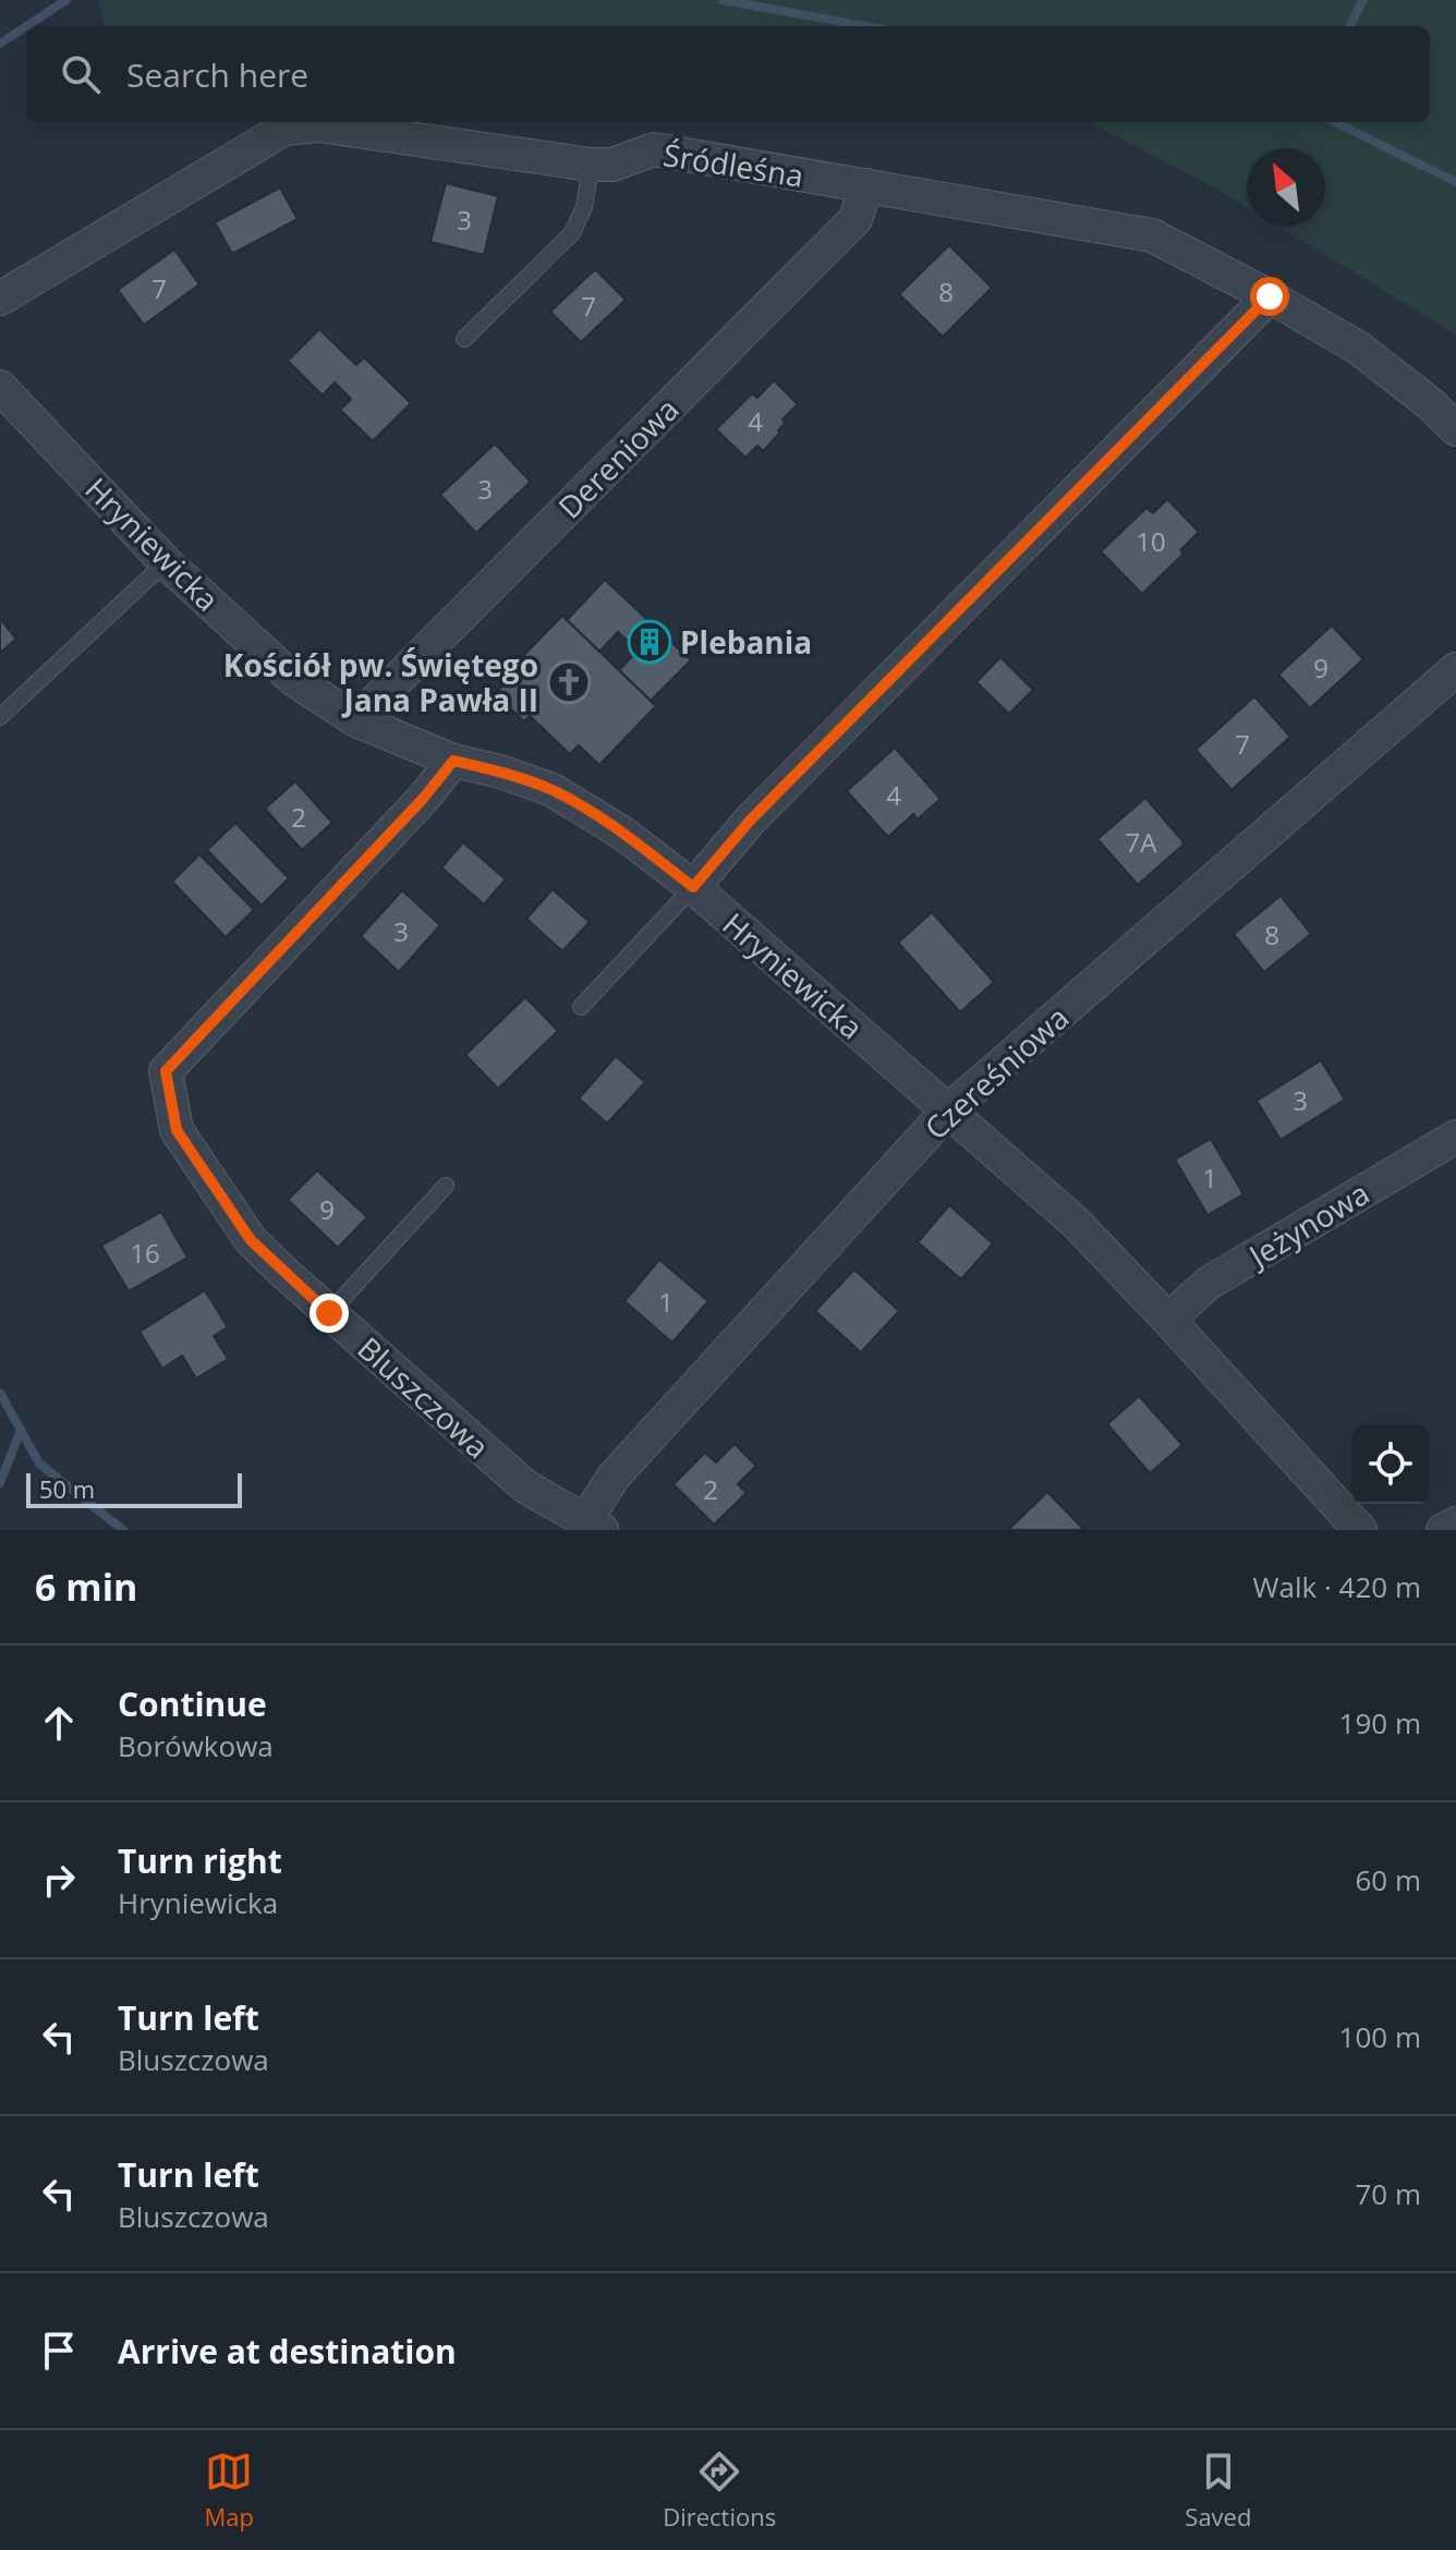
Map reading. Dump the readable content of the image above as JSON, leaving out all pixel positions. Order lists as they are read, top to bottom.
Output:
{
  "streets": {
    "street": [
      "Śródleśna",
      "Dereniowa",
      "Hryniewicka",
      "Czereśniowa",
      "Jeżynowa",
      "Bluszczowa"
    ]
  },
  "crossings": [
    ["Śródleśna", "Dereniowa"],
    ["Dereniowa", "Hryniewicka"],
    ["Hryniewicka", "Czereśniowa"],
    ["Hryniewicka", "Jeżynowa"],
    ["Hryniewicka", "Bluszczowa"],
    ["Czereśniowa", "Bluszczowa"]
  ],
  "places": {
    "building": ["Plebania"],
    "church": ["Kościół pw. Świętego Jana Pawła II"]
  },
  "house_numbers": [
    "3",
    "7",
    "8",
    "7",
    "4",
    "3",
    "10",
    "9",
    "7",
    "4",
    "2",
    "7A",
    "3",
    "8",
    "3",
    "1",
    "9",
    "16",
    "1",
    "2"
  ],
  "scale_bar": "50 m",
  "north": "top left",
  "page": {
    "search": "Search here",
    "scale": "50 m",
    "heading": ["6 min", "Walk · 420 m"],
    "list": [
      ["Continue", "Borówkowa", "190 m"],
      ["Turn right", "Hryniewicka", "60 m"],
      ["Turn left", "Bluszczowa", "100 m"],
      ["Turn left", "Bluszczowa", "70 m"],
      "Arrive at destination"
    ],
    "nav": ["Map", "Directions", "Saved"]
  }
}
